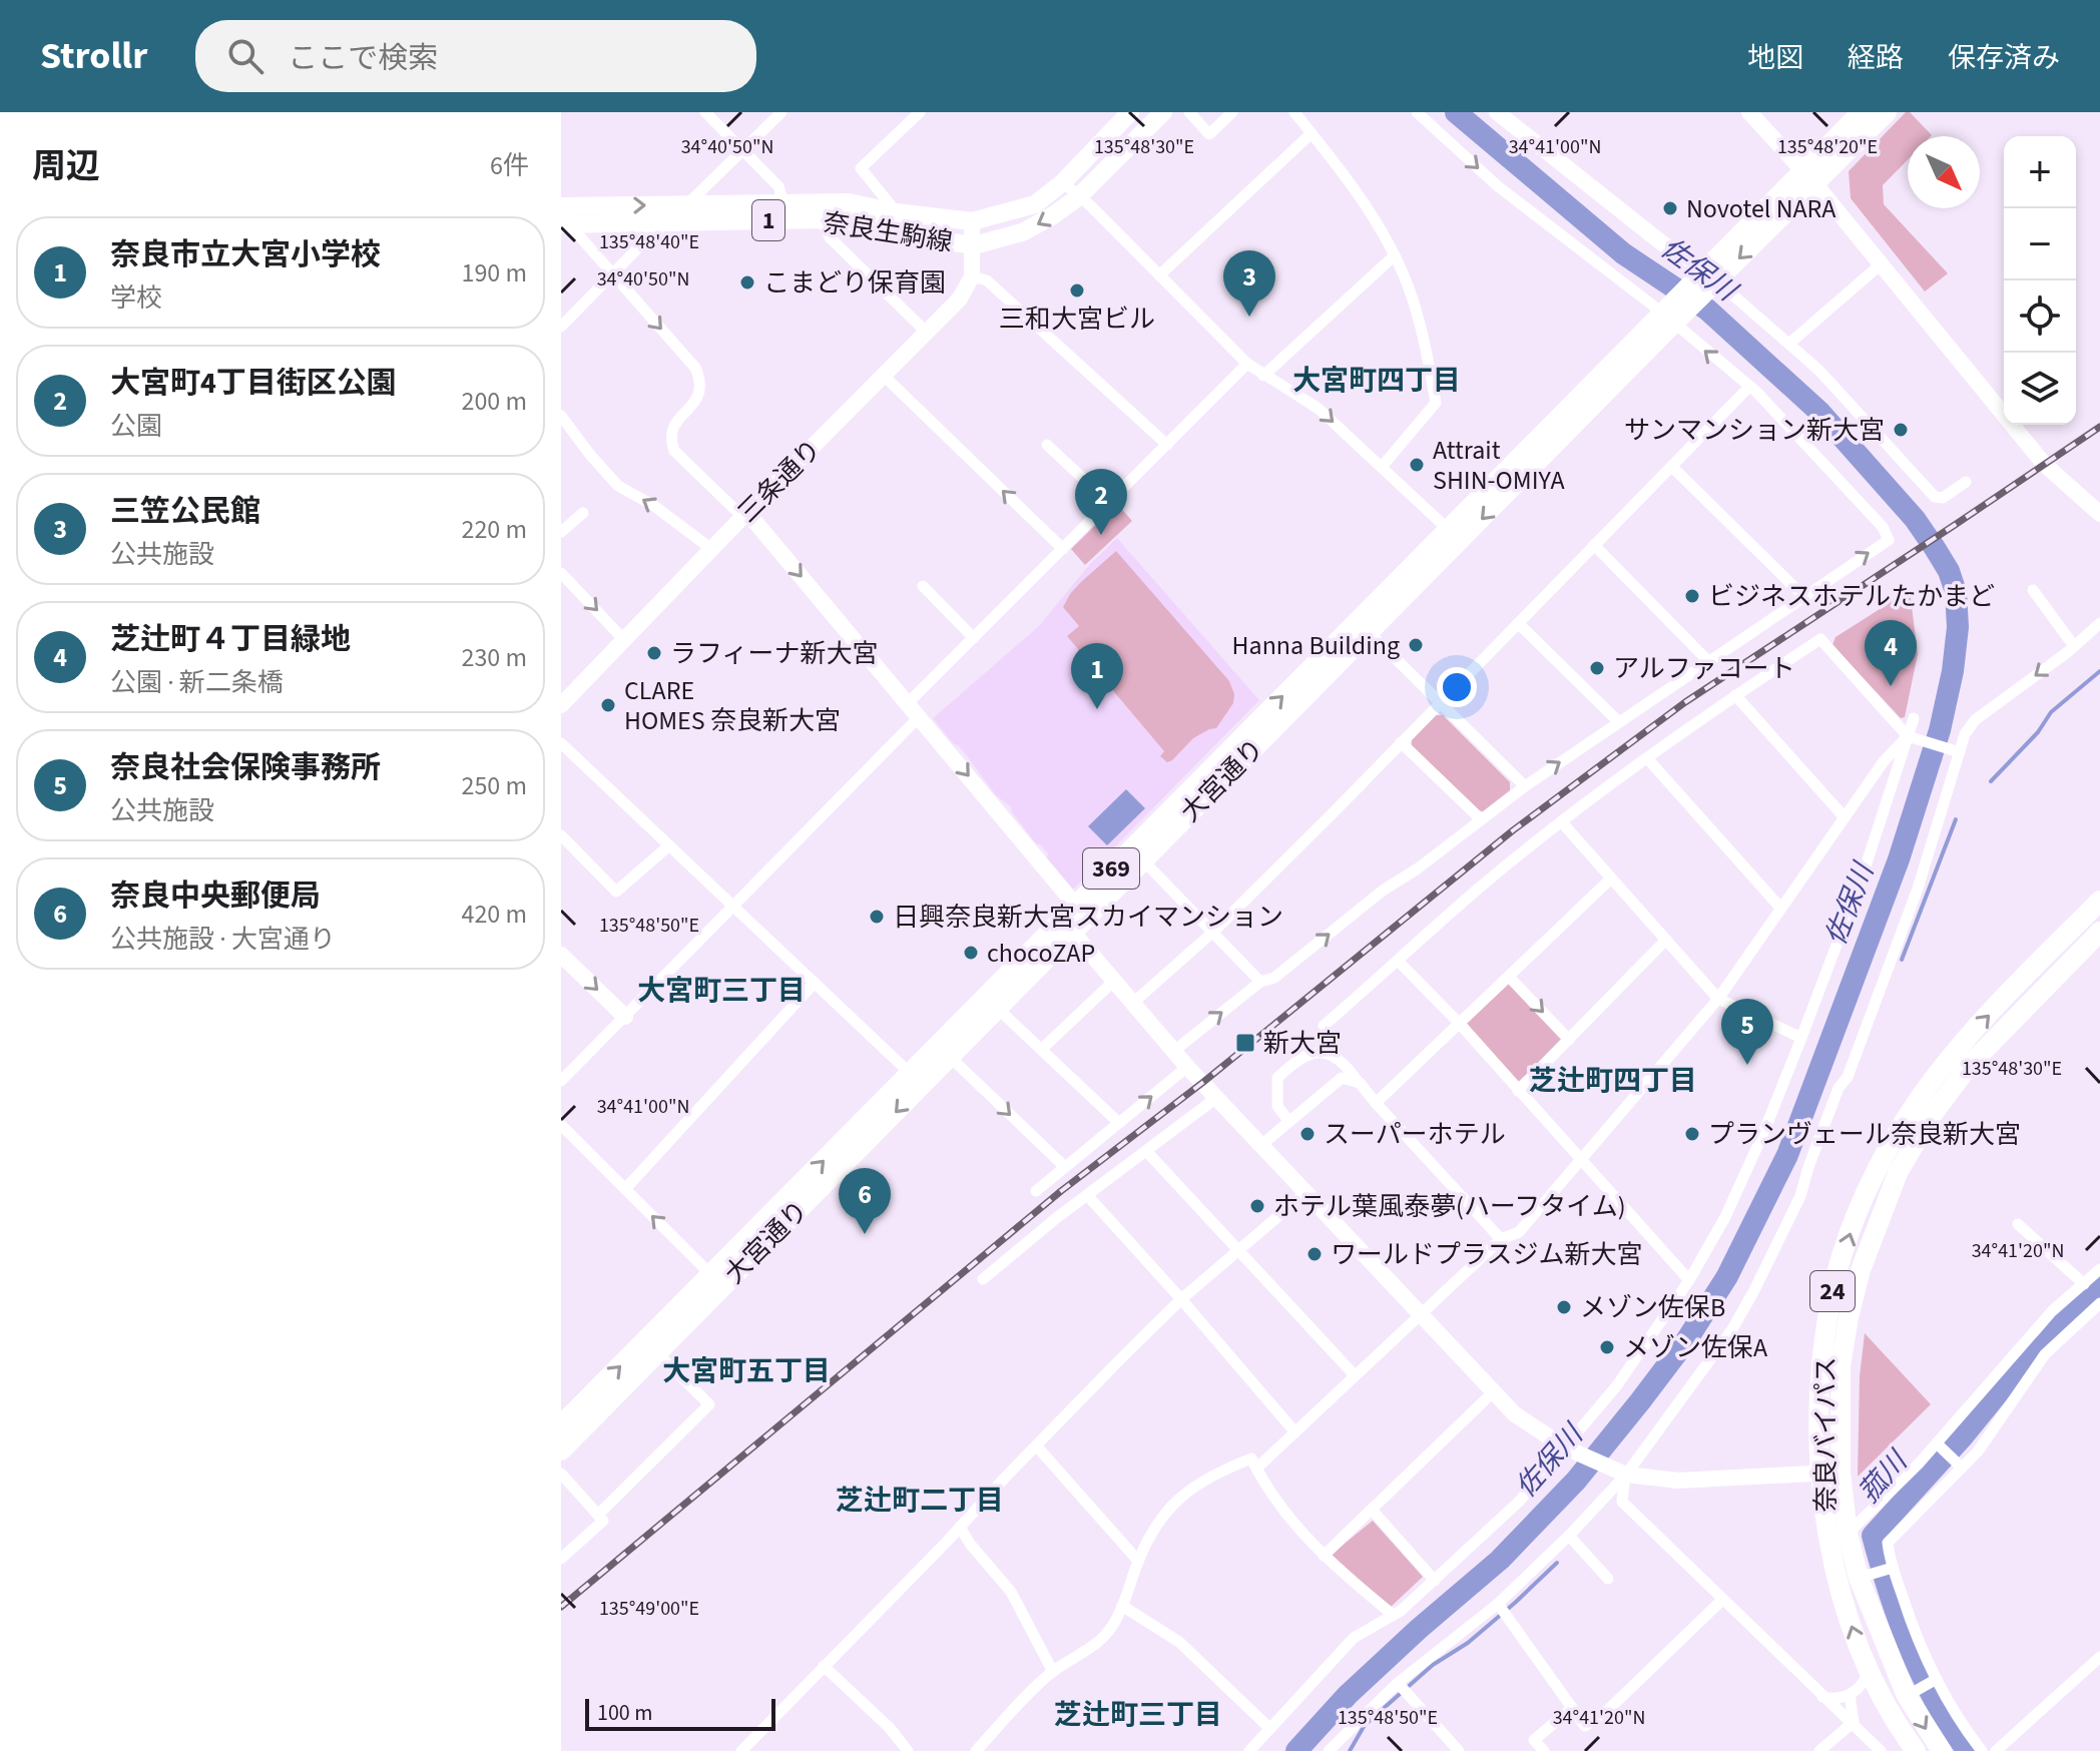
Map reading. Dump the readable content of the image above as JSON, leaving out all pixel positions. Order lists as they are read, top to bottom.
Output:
{
  "streets": {
    "highway": [
      "大宮通り",
      "369",
      "24",
      "奈良バイパス"
    ],
    "main road": ["1", "奈良生駒線"],
    "street": ["三条通り"]
  },
  "crossings": [
    ["1", "奈良生駒線"]
  ],
  "districts": [
    "大宮町四丁目",
    "大宮町三丁目",
    "芝辻町四丁目",
    "大宮町五丁目",
    "芝辻町二丁目",
    "芝辻町三丁目"
  ],
  "water": ["佐保川", "菰川"],
  "places": {
    "other": [
      "Novotel NARA",
      "こまどり保育園",
      "三和大宮ビル",
      "サンマンション新大宮",
      "Attrait SHIN-OMIYA",
      "ビジネスホテルたかまど",
      "Hanna Building",
      "ラフィーナ新大宮",
      "アルファコート",
      "CLARE HOMES 奈良新大宮",
      "日興奈良新大宮スカイマンション",
      "chocoZAP",
      "スーパーホテル",
      "プランヴェール奈良新大宮",
      "ホテル葉風泰夢(ハーフタイム)",
      "ワールドプラスジム新大宮",
      "メゾン佐保B",
      "メゾン佐保A"
    ],
    "transit": ["新大宮"]
  },
  "scale_bar": "100 m",
  "north": "bottom right",
  "page": {
    "header": "Strollr",
    "search": "ここで検索",
    "nav": ["地図", "経路", "保存済み"],
    "heading": ["周辺", "6件"],
    "map_buttons": ["+", "−"],
    "list": [
      {
        "mark": "1",
        "name": "奈良市立大宮小学校",
        "note": "学校",
        "value": "190 m"
      },
      {
        "mark": "2",
        "name": "大宮町4丁目街区公園",
        "note": "公園",
        "value": "200 m"
      },
      {
        "mark": "3",
        "name": "三笠公民館",
        "note": "公共施設",
        "value": "220 m"
      },
      {
        "mark": "4",
        "name": "芝辻町４丁目緑地",
        "note": "公園 · 新二条橋",
        "value": "230 m"
      },
      {
        "mark": "5",
        "name": "奈良社会保険事務所",
        "note": "公共施設",
        "value": "250 m"
      },
      {
        "mark": "6",
        "name": "奈良中央郵便局",
        "note": "公共施設 · 大宮通り",
        "value": "420 m"
      }
    ],
    "pins": [
      "3",
      "2",
      "4",
      "1",
      "5",
      "6"
    ],
    "scale": "100 m"
  },
  "coordinates": [
    "34°40'50\"N",
    "135°48'30\"E",
    "34°41'00\"N",
    "135°48'20\"E",
    "135°48'40\"E",
    "135°48'50\"E",
    "34°41'20\"N",
    "135°49'00\"E"
  ]
}
